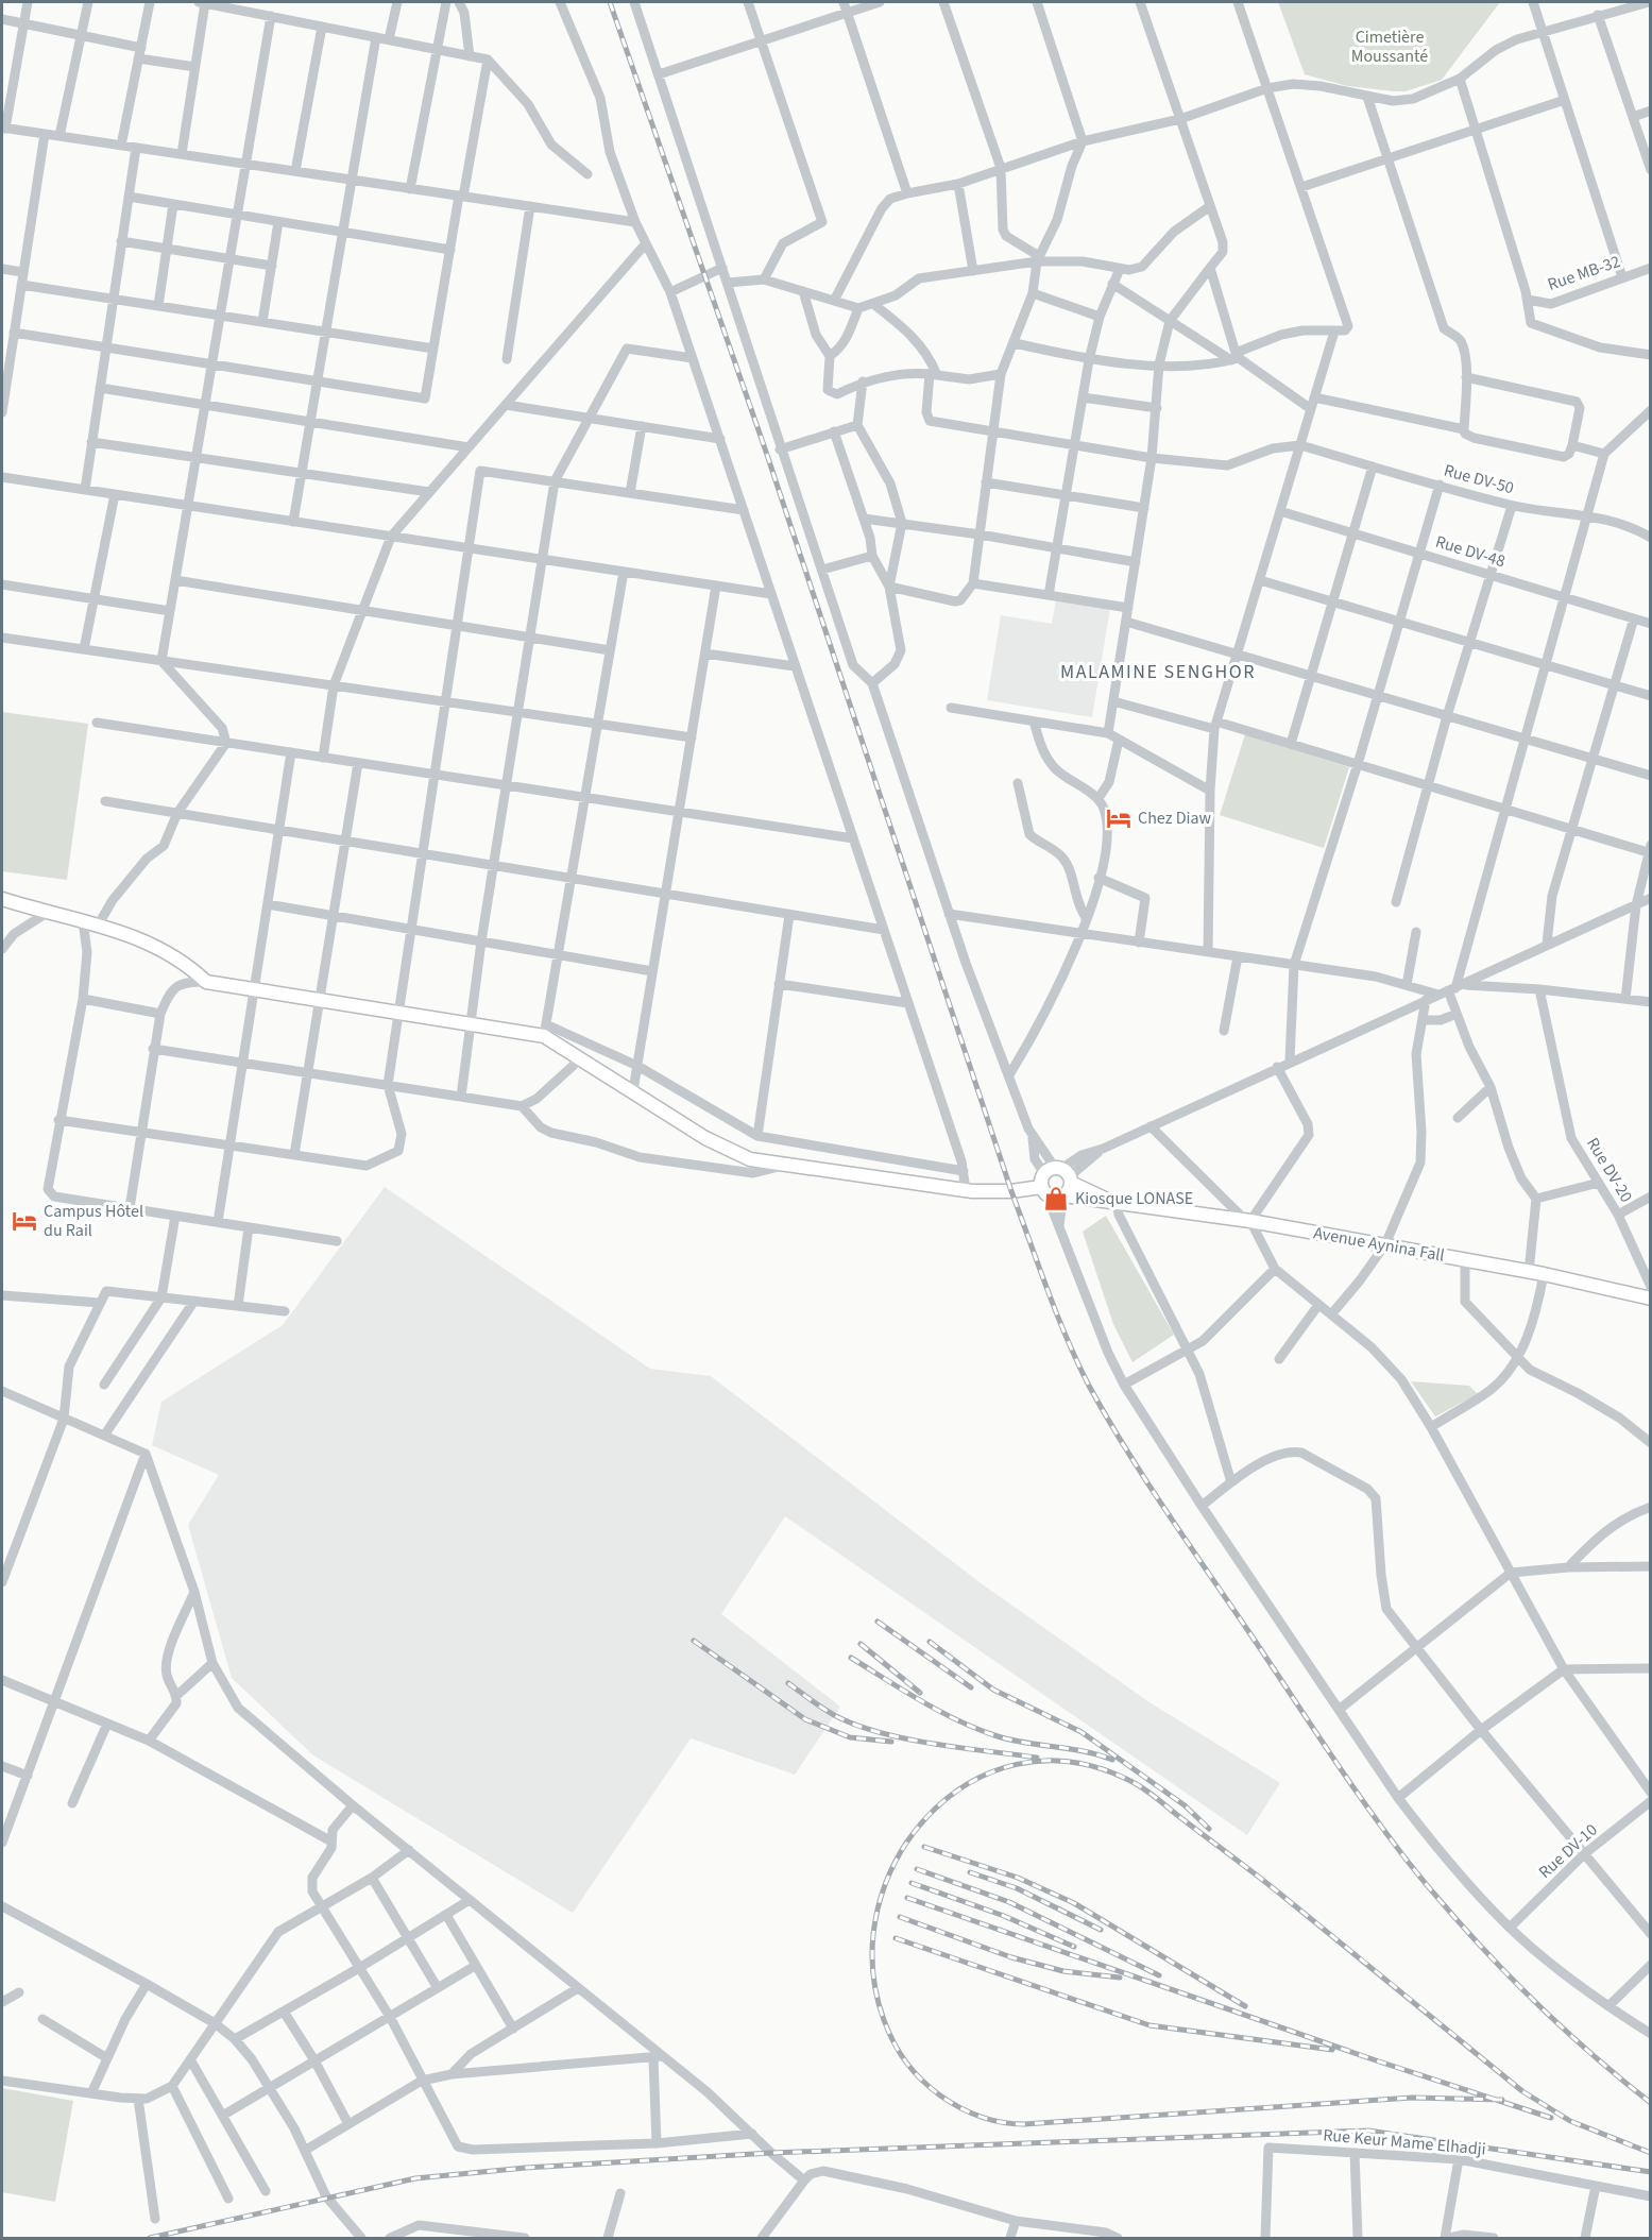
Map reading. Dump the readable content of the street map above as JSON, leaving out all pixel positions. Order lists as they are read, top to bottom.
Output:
{
  "streets": {
    "main road": ["Avenue Aynina Fall"],
    "street": [
      "Rue MB-32",
      "Rue DV-50",
      "Rue DV-48",
      "Rue DV-20",
      "Rue DV-10",
      "Rue Keur Mame Elhadji"
    ]
  },
  "districts": ["MALAMINE SENGHOR"],
  "parks": ["Cimetière Moussanté"],
  "places": {
    "hotel": ["Chez Diaw", "Campus Hôtel du Rail"],
    "shop": ["Kiosque LONASE"]
  }
}
